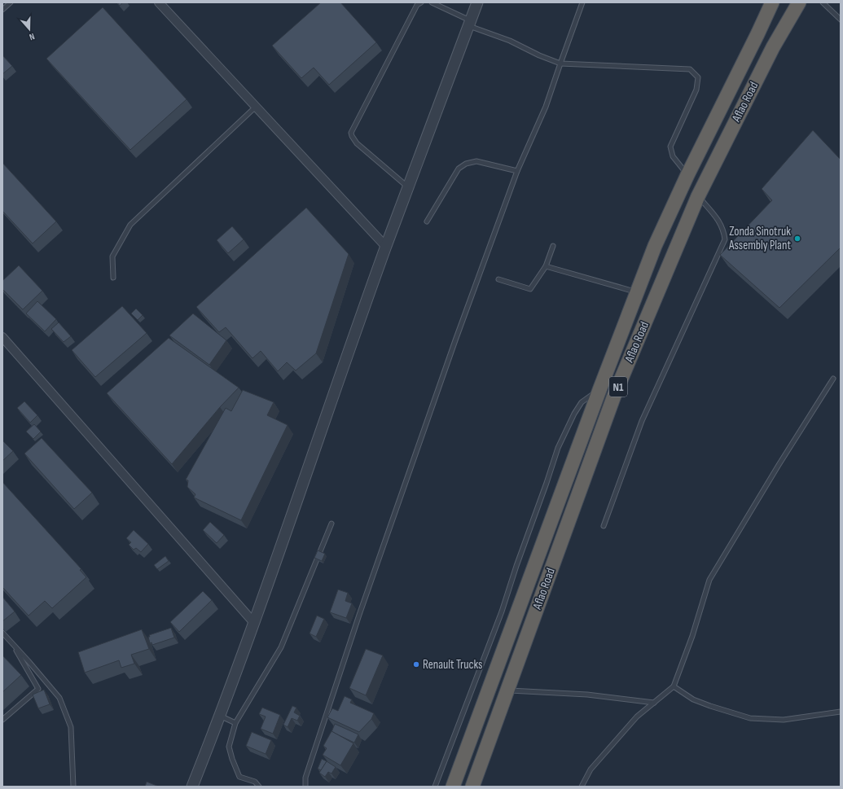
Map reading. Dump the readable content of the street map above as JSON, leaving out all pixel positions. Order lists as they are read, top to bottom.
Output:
{
  "streets": {
    "highway": ["Aflao Road", "N1"]
  },
  "places": ["Zonda Sinotruk Assembly Plant", "Renault Trucks"],
  "north": "bottom"
}
